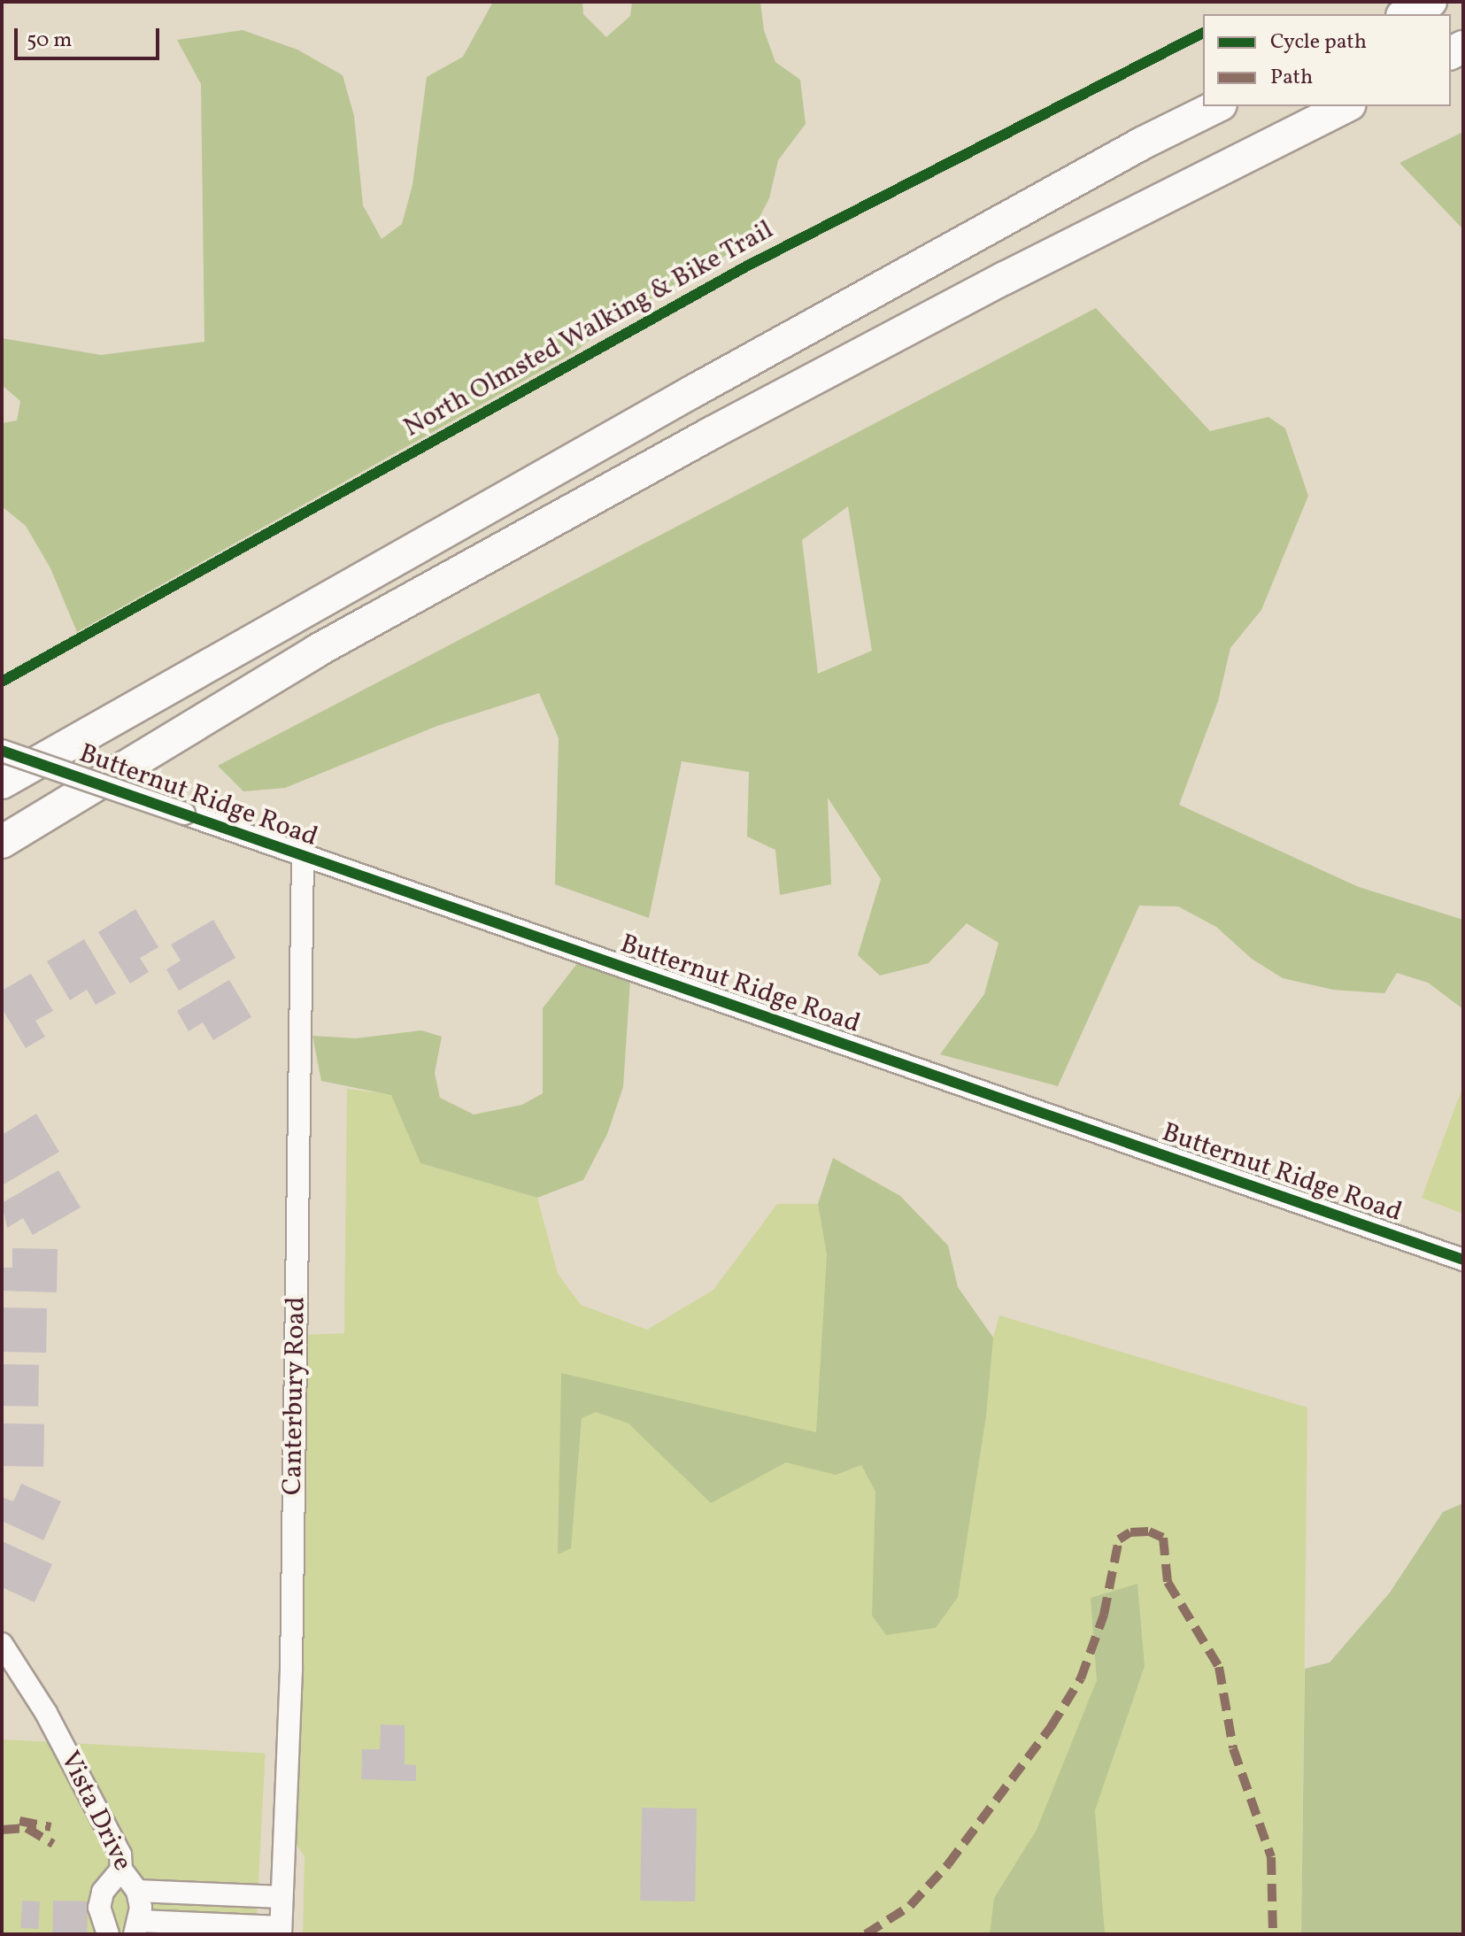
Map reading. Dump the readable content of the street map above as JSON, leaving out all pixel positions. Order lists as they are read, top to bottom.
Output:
{
  "streets": {
    "street": ["Butternut Ridge Road", "Canterbury Road", "Vista Drive"],
    "cycle path": ["North Olmsted Walking & Bike Trail"]
  },
  "crossings": [
    ["Butternut Ridge Road", "Canterbury Road"],
    ["Canterbury Road", "Vista Drive"]
  ],
  "legend": ["Cycle path", "Path"],
  "scale_bar": "50 m"
}
